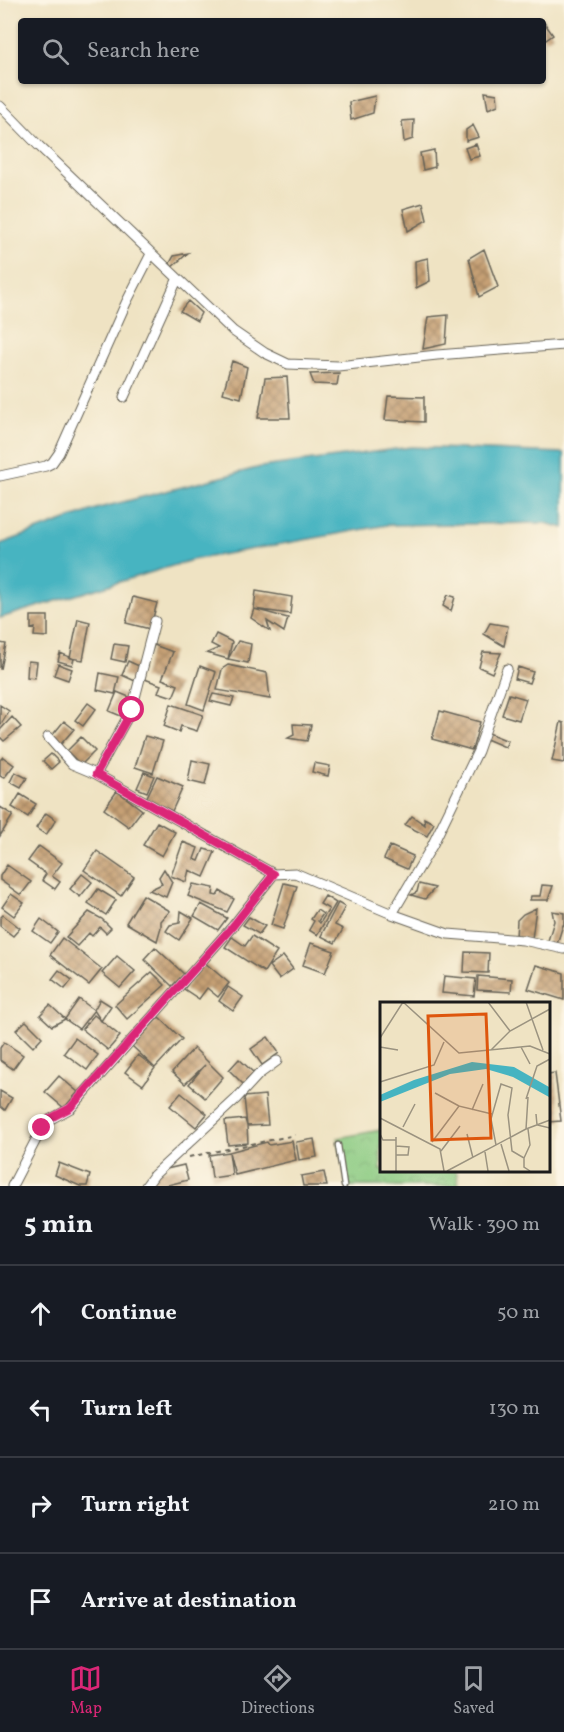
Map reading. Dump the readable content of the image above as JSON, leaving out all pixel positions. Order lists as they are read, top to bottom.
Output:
{
  "page": {
    "search": "Search here",
    "heading": ["5 min", "Walk · 390 m"],
    "list": [
      ["Continue", "50 m"],
      ["Turn left", "130 m"],
      ["Turn right", "210 m"],
      "Arrive at destination"
    ],
    "nav": ["Map", "Directions", "Saved"]
  }
}
